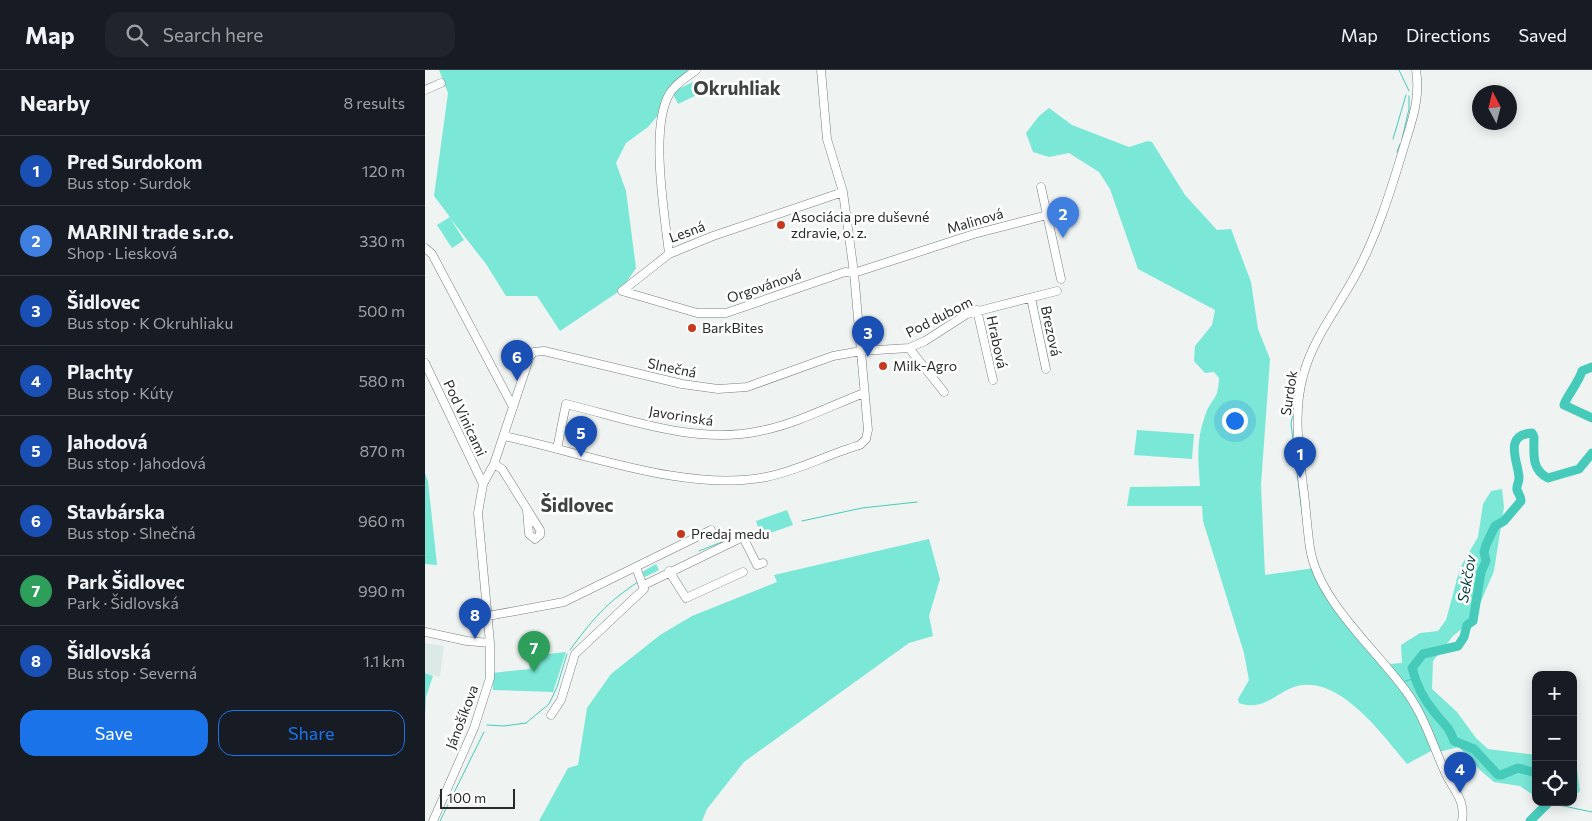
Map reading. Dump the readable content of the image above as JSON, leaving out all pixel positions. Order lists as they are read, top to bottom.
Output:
{
  "streets": {
    "street": [
      "Malinová",
      "Lesná",
      "Orgovánová",
      "Pod dubom",
      "Brezová",
      "Hrabová",
      "Slnečná",
      "Surdok",
      "Javorinská",
      "Pod Vinicami",
      "Jánošíkova"
    ]
  },
  "crossings": [
    ["Malinová", "Orgovánová"],
    ["Lesná", "Orgovánová"],
    ["Pod dubom", "Brezová"],
    ["Pod dubom", "Hrabová"],
    ["Pod dubom", "Slnečná"],
    ["Slnečná", "Pod Vinicami"],
    ["Slnečná", "Jánošíkova"],
    ["Pod Vinicami", "Jánošíkova"]
  ],
  "districts": ["Okruhliak", "Šidlovec"],
  "water": ["Sekčov"],
  "places": [
    "Asociácia pre duševné zdravie, o. z.",
    "BarkBites",
    "Milk-Agro",
    "Predaj medu"
  ],
  "scale_bar": "100 m",
  "north": "top",
  "page": {
    "header": "Map",
    "search": "Search here",
    "nav": ["Map", "Directions", "Saved"],
    "heading": ["Nearby", "8 results"],
    "list": [
      {
        "mark": "1",
        "name": "Pred Surdokom",
        "note": "Bus stop · Surdok",
        "value": "120 m"
      },
      {
        "mark": "2",
        "name": "MARINI trade s.r.o.",
        "note": "Shop · Liesková",
        "value": "330 m"
      },
      {
        "mark": "3",
        "name": "Šidlovec",
        "note": "Bus stop · K Okruhliaku",
        "value": "500 m"
      },
      {
        "mark": "4",
        "name": "Plachty",
        "note": "Bus stop · Kúty",
        "value": "580 m"
      },
      {
        "mark": "5",
        "name": "Jahodová",
        "note": "Bus stop · Jahodová",
        "value": "870 m"
      },
      {
        "mark": "6",
        "name": "Stavbárska",
        "note": "Bus stop · Slnečná",
        "value": "960 m"
      },
      {
        "mark": "7",
        "name": "Park Šidlovec",
        "note": "Park · Šidlovská",
        "value": "990 m"
      },
      {
        "mark": "8",
        "name": "Šidlovská",
        "note": "Bus stop · Severná",
        "value": "1.1 km"
      }
    ],
    "pins": [
      "2",
      "3",
      "6",
      "5",
      "1",
      "8",
      "7",
      "4"
    ],
    "map_buttons": ["+", "−"],
    "buttons": ["Save", "Share"],
    "scale": "100 m"
  }
}
